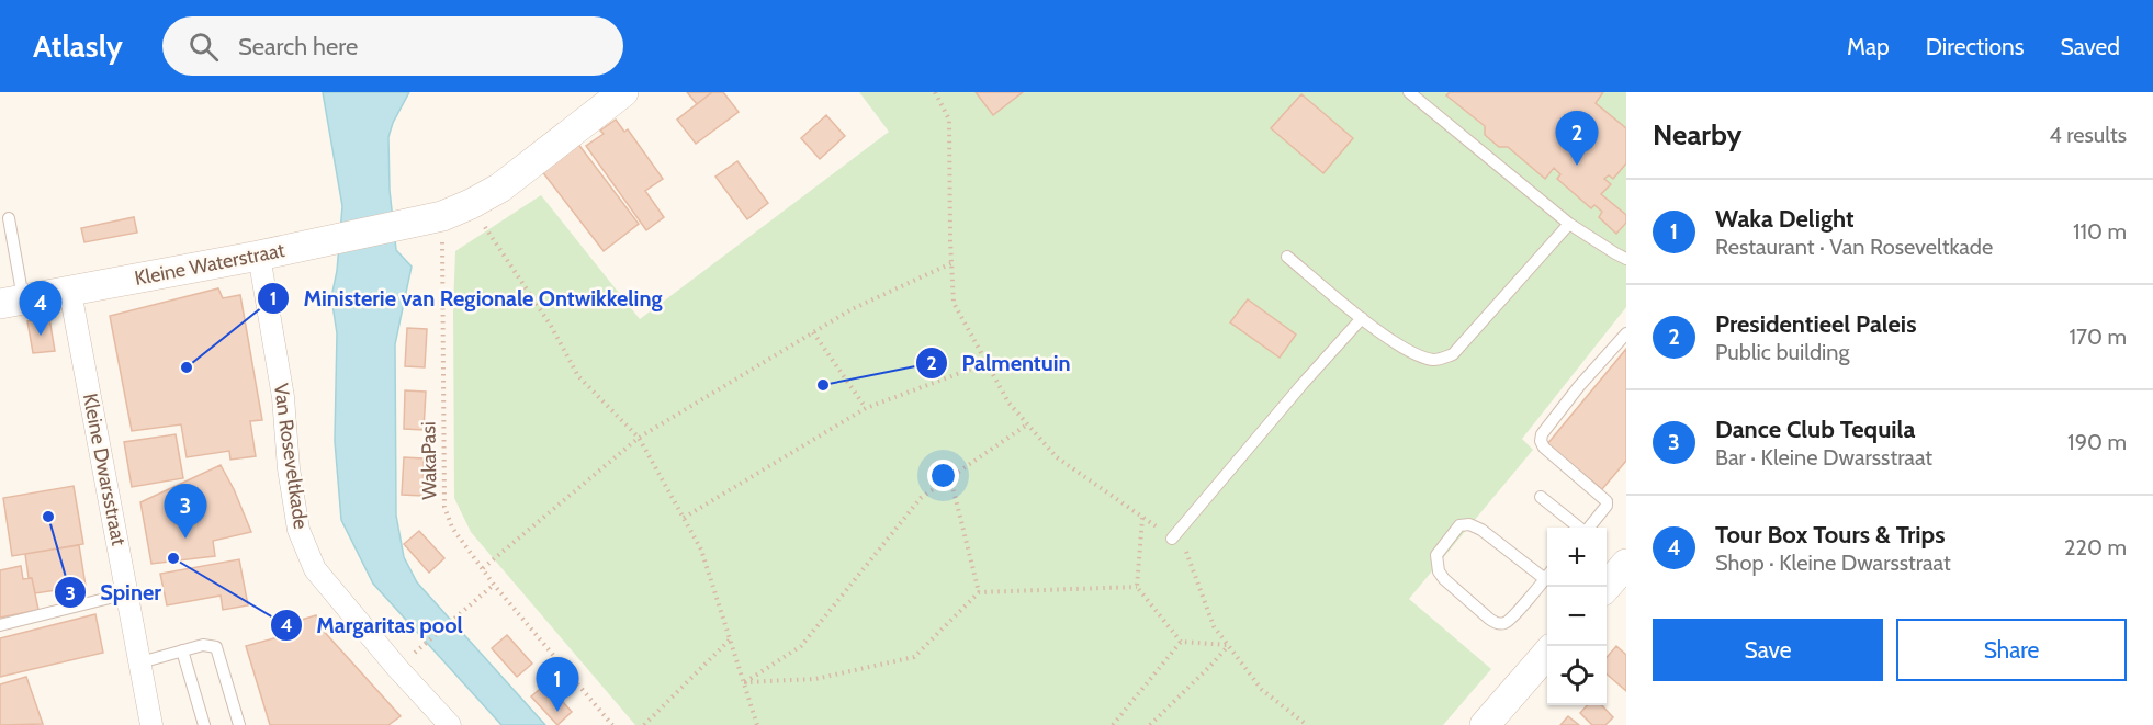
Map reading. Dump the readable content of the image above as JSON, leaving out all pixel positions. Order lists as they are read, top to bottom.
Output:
{
  "streets": {
    "main road": ["Kleine Waterstraat"],
    "street": ["Van Roseveltkade", "Kleine Dwarsstraat"],
    "path": ["WakaPasi"]
  },
  "crossings": [
    ["Kleine Waterstraat", "Van Roseveltkade"],
    ["Kleine Waterstraat", "WakaPasi"],
    ["Kleine Waterstraat", "Kleine Dwarsstraat"]
  ],
  "places": [
    "Ministerie van Regionale Ontwikkeling",
    "Palmentuin",
    "Spiner",
    "Margaritas pool"
  ],
  "page": {
    "header": "Atlasly",
    "search": "Search here",
    "nav": ["Map", "Directions", "Saved"],
    "heading": ["Nearby", "4 results"],
    "pins": [
      "2",
      "4",
      "3",
      "1"
    ],
    "list": [
      {
        "mark": "1",
        "name": "Waka Delight",
        "note": "Restaurant · Van Roseveltkade",
        "value": "110 m"
      },
      {
        "mark": "2",
        "name": "Presidentieel Paleis",
        "note": "Public building",
        "value": "170 m"
      },
      {
        "mark": "3",
        "name": "Dance Club Tequila",
        "note": "Bar · Kleine Dwarsstraat",
        "value": "190 m"
      },
      {
        "mark": "4",
        "name": "Tour Box Tours & Trips",
        "note": "Shop · Kleine Dwarsstraat",
        "value": "220 m"
      }
    ],
    "map_buttons": ["+", "−"],
    "buttons": ["Save", "Share"]
  }
}
